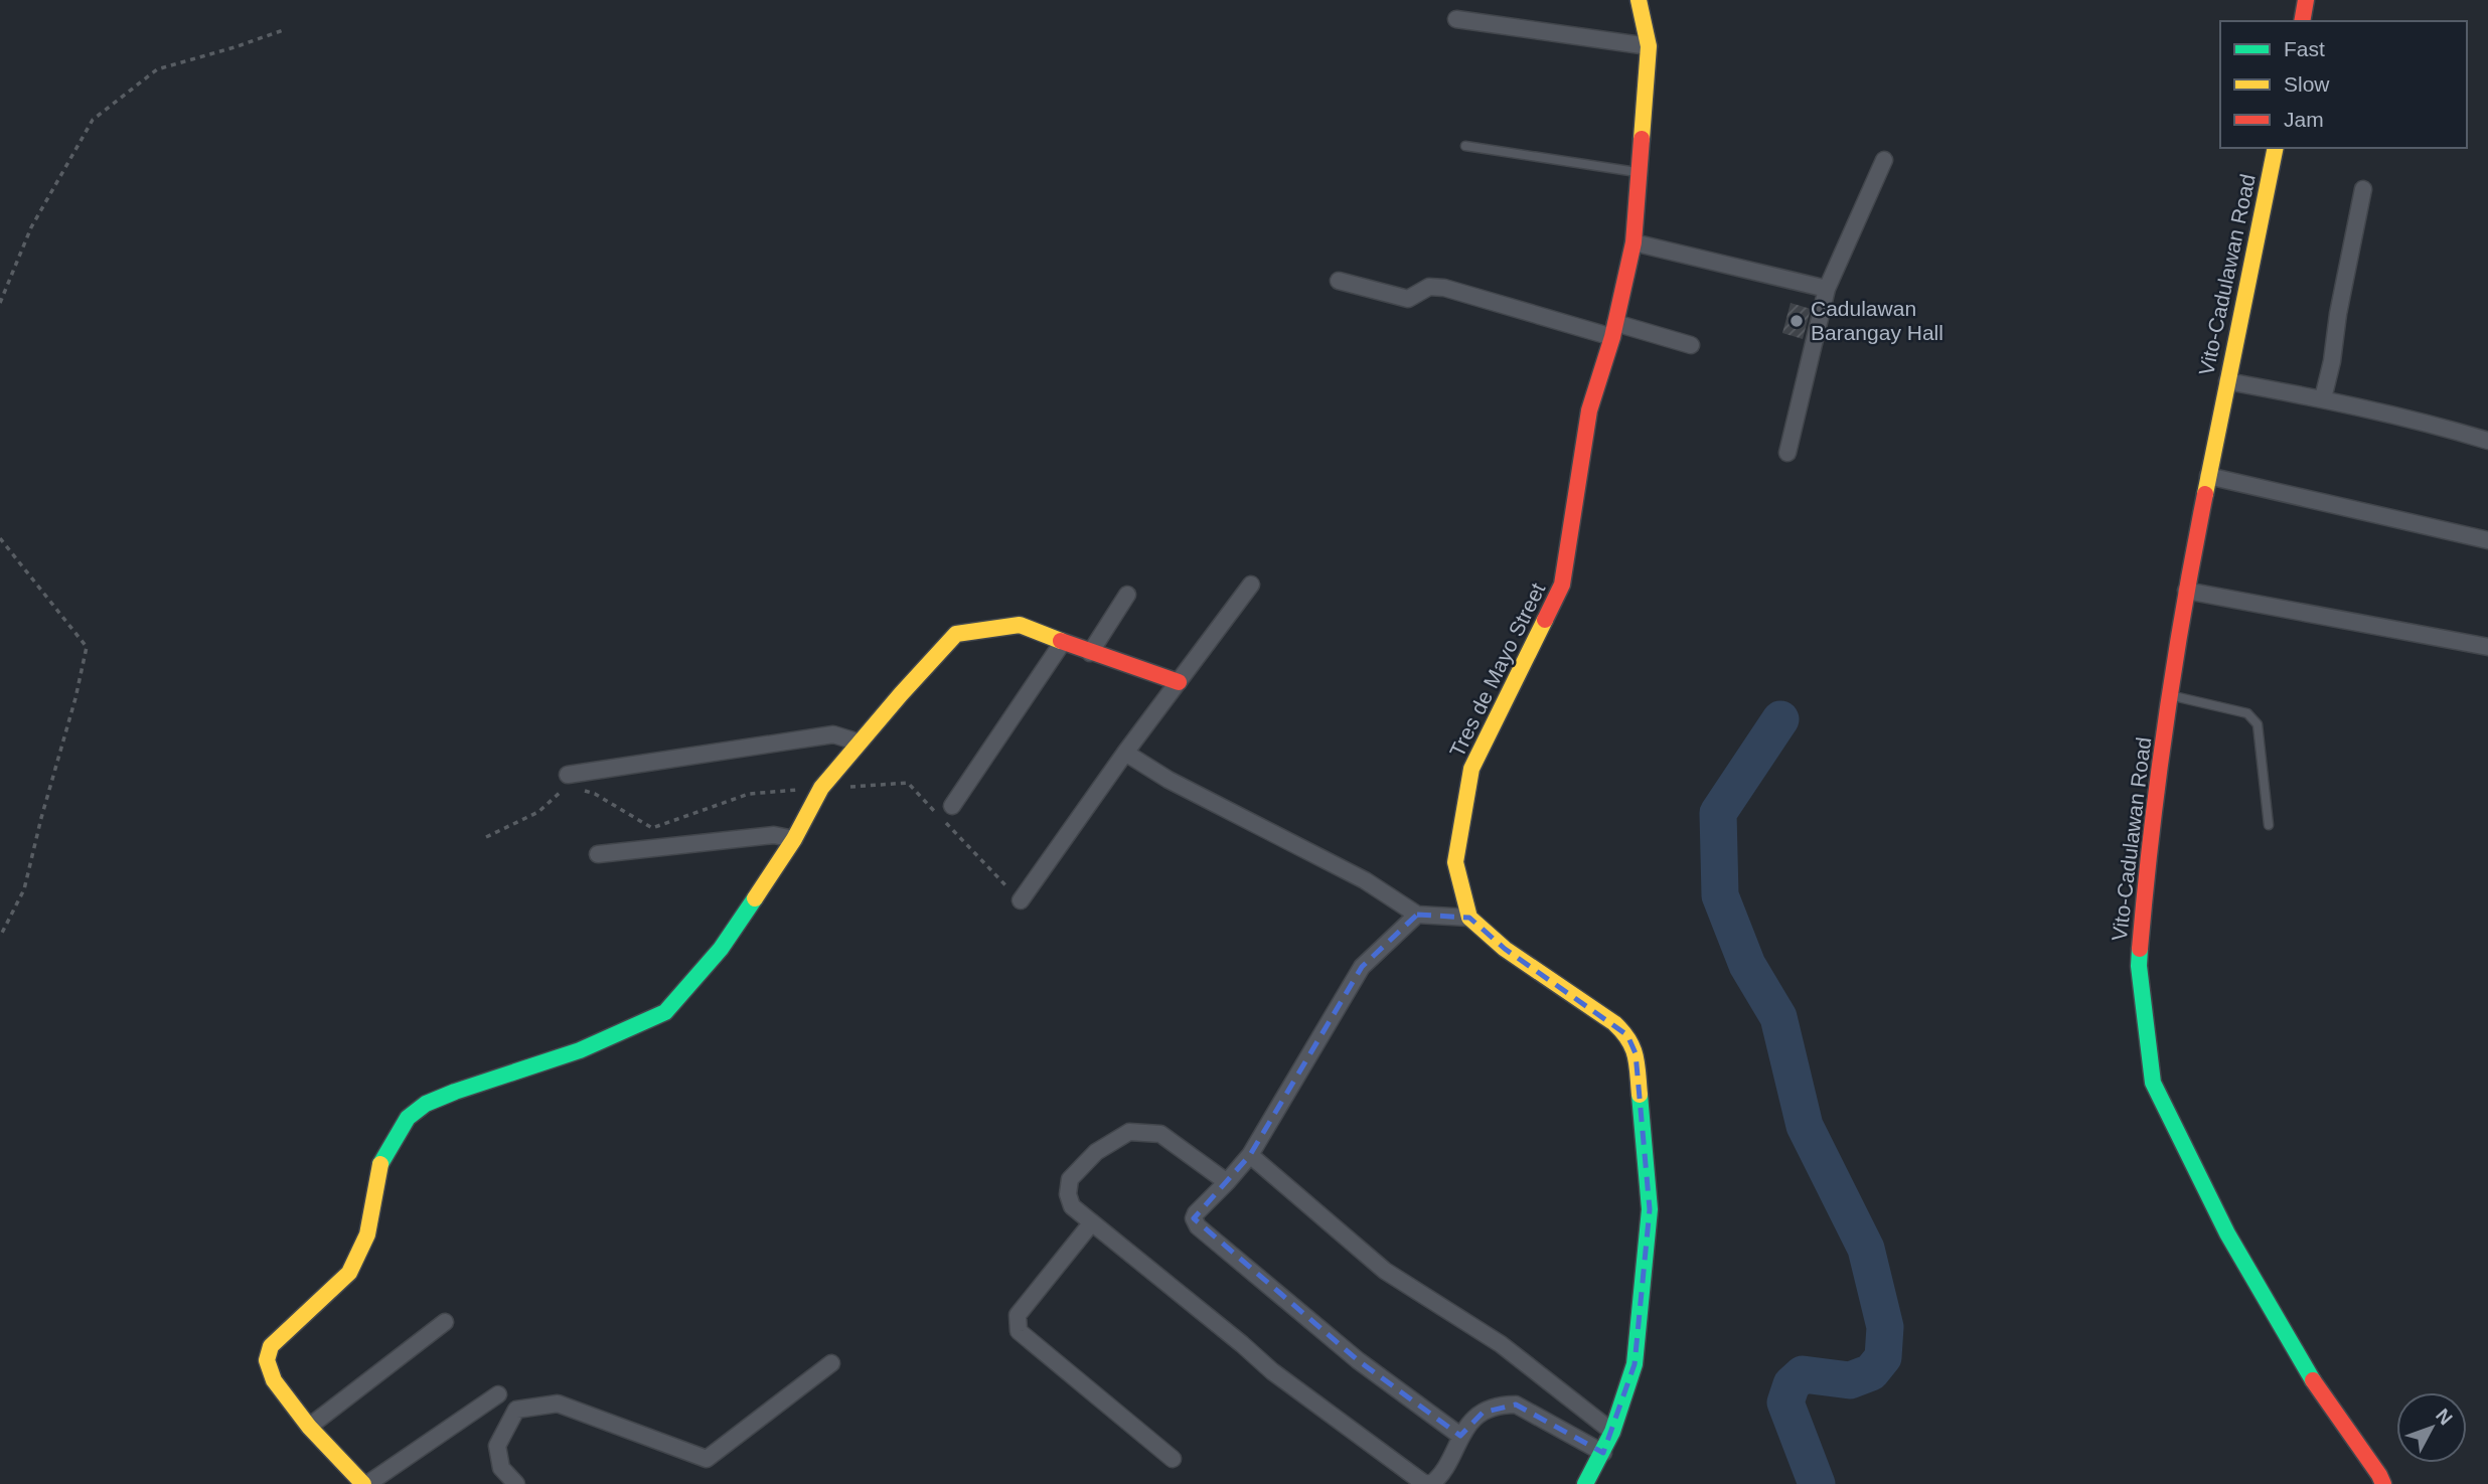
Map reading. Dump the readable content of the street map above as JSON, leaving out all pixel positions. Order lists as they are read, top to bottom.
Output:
{
  "streets": {
    "street": ["Vito-Cadulawan Road", "Tres de Mayo Street"]
  },
  "places": ["Cadulawan Barangay Hall"],
  "legend": ["Fast", "Slow", "Jam"],
  "north": "top right"
}
